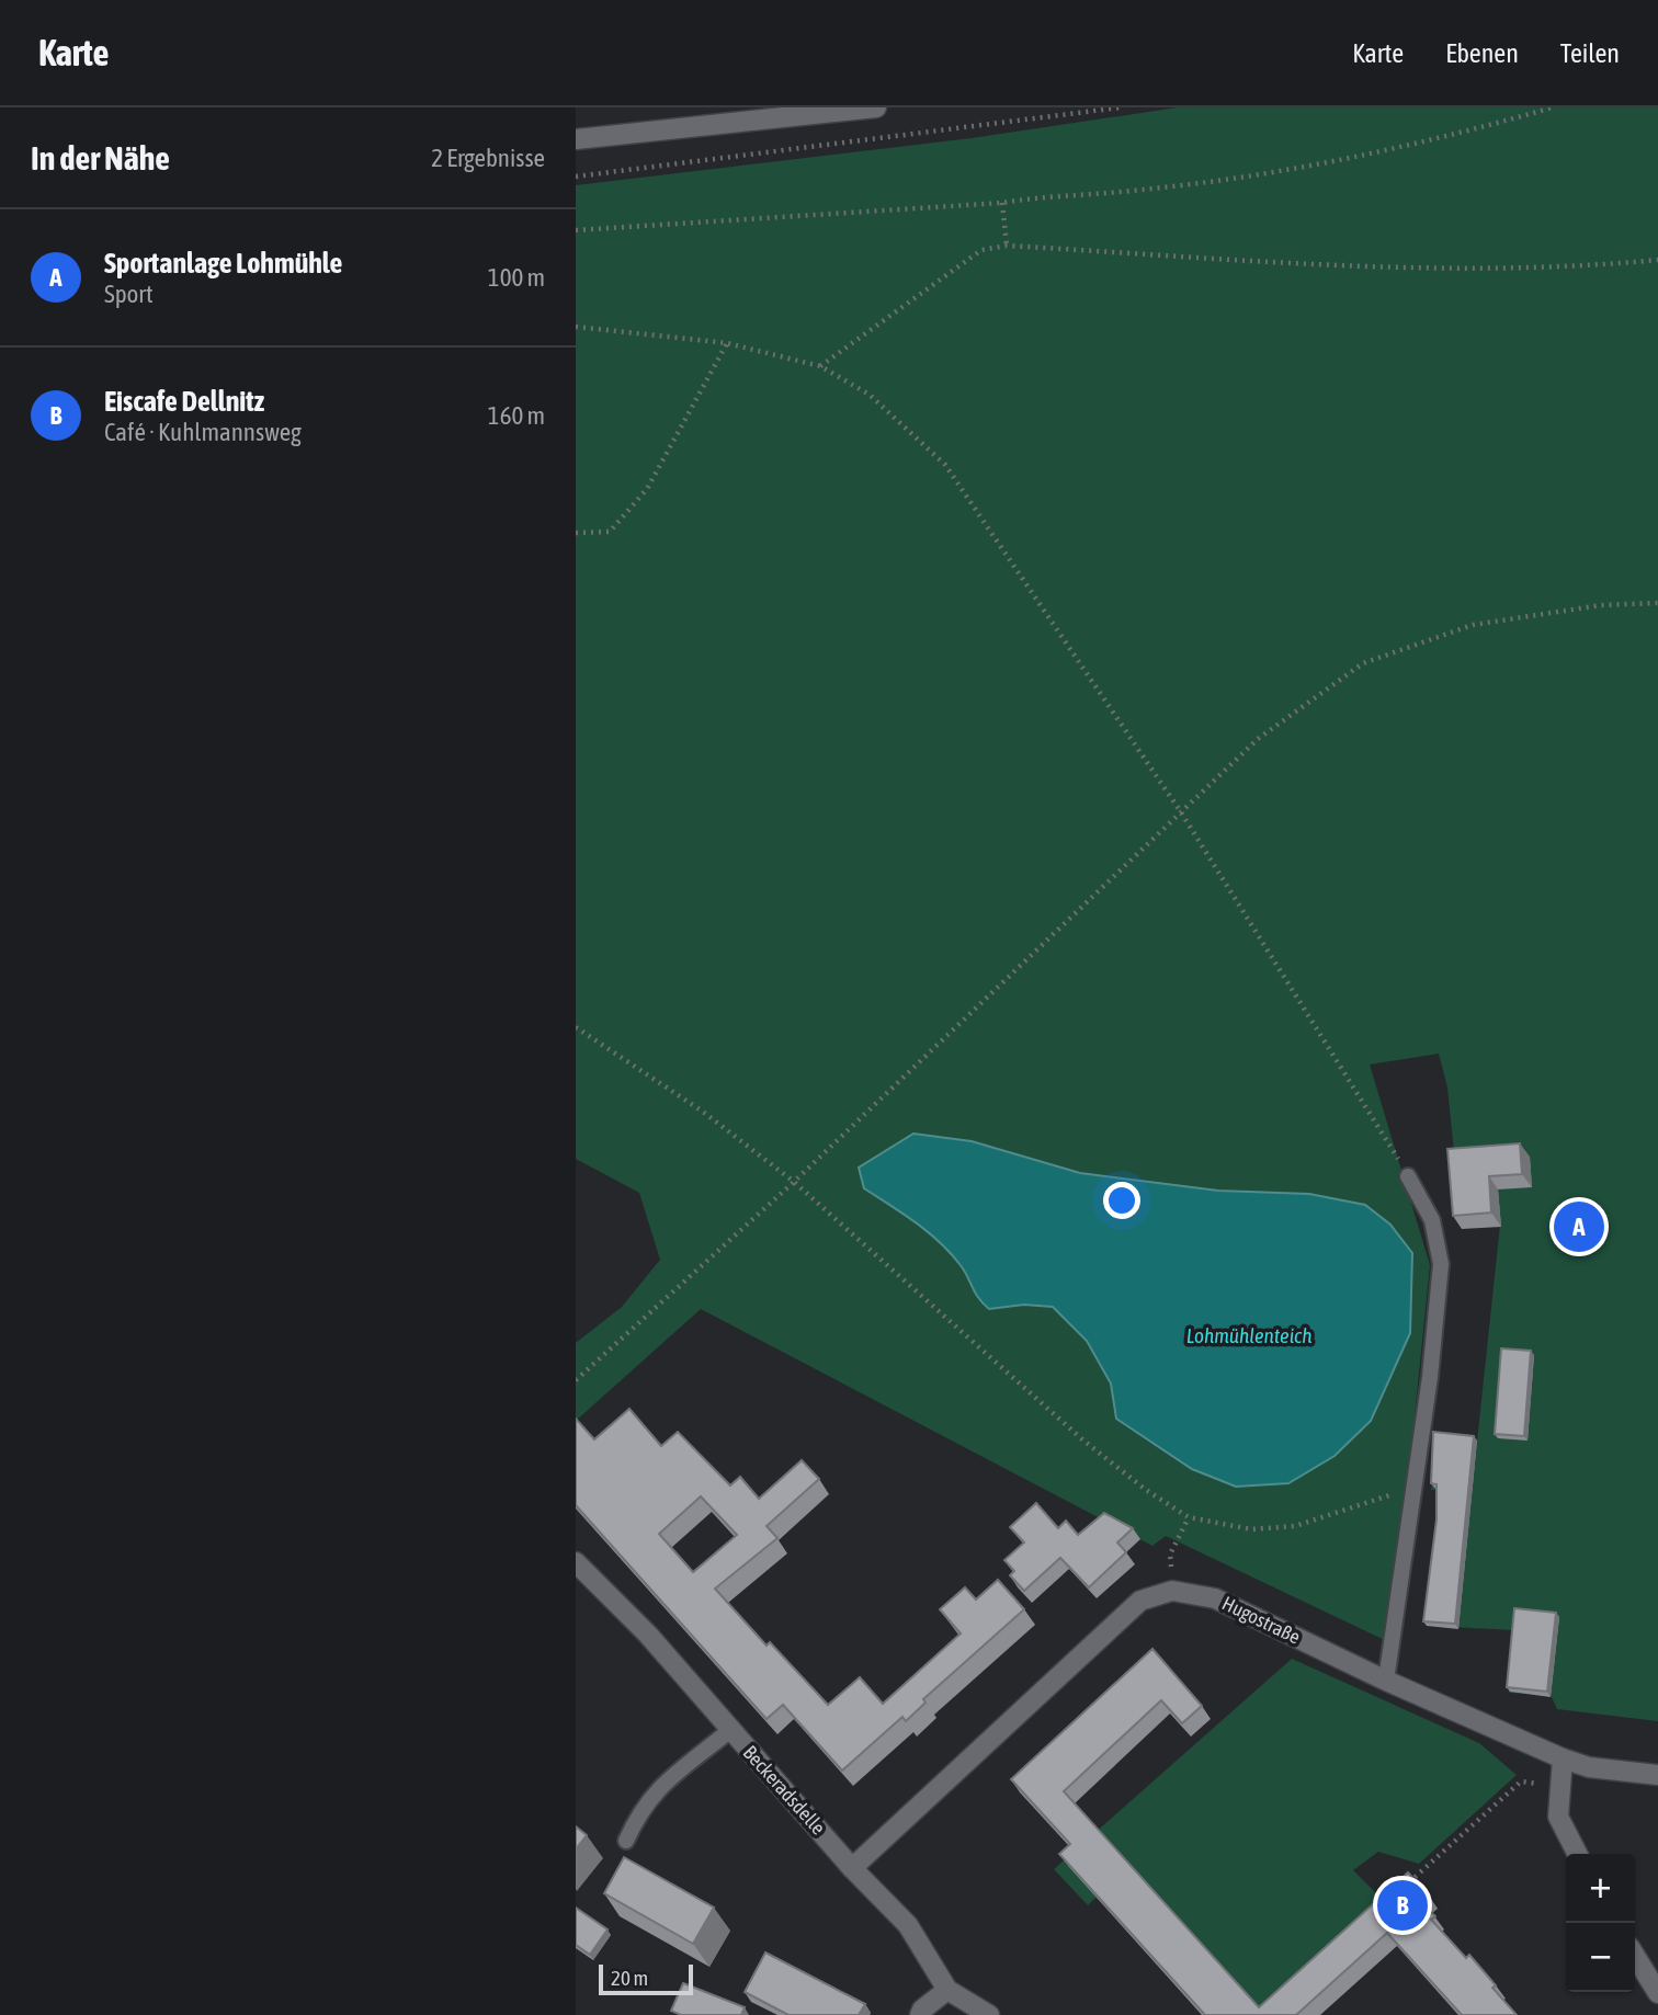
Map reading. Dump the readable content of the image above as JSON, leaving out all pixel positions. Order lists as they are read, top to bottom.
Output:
{
  "streets": {
    "street": ["Hugostraße", "Beckeradsdelle"]
  },
  "water": ["Lohmühlenteich"],
  "scale_bar": "20 m",
  "page": {
    "header": "Karte",
    "nav": ["Karte", "Ebenen", "Teilen"],
    "heading": ["In der Nähe", "2 Ergebnisse"],
    "list": [
      {
        "mark": "A",
        "name": "Sportanlage Lohmühle",
        "note": "Sport",
        "value": "100 m"
      },
      {
        "mark": "B",
        "name": "Eiscafe Dellnitz",
        "note": "Café · Kuhlmannsweg",
        "value": "160 m"
      }
    ],
    "pins": ["A", "B"],
    "map_buttons": ["+", "−"],
    "scale": "20 m"
  }
}
